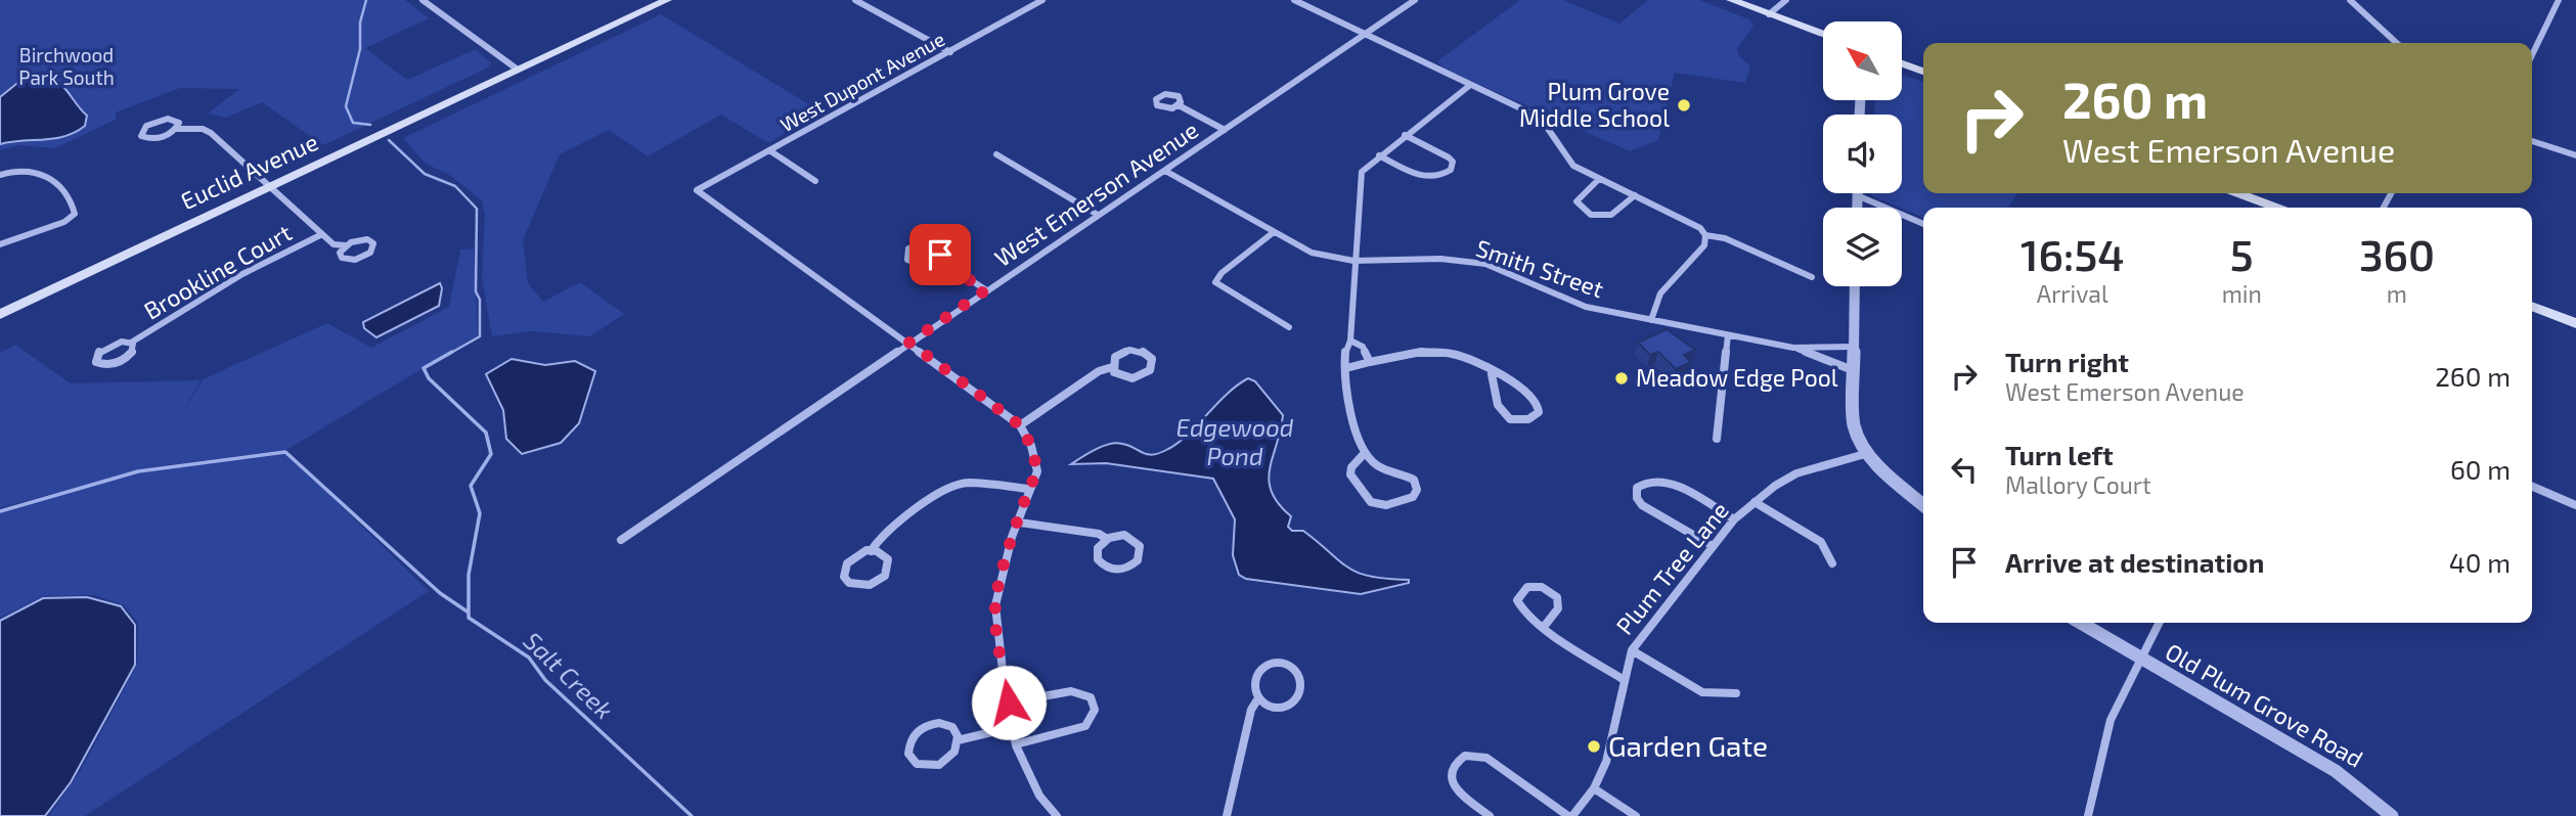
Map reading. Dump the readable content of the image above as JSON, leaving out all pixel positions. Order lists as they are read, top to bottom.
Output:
{
  "streets": {
    "main road": ["Euclid Avenue"],
    "street": [
      "West Dupont Avenue",
      "West Emerson Avenue",
      "Smith Street",
      "Brookline Court",
      "Plum Tree Lane",
      "Old Plum Grove Road"
    ]
  },
  "crossings": [
    ["West Dupont Avenue", "West Emerson Avenue"],
    ["West Emerson Avenue", "Smith Street"]
  ],
  "water": ["Edgewood Pond", "Salt Creek"],
  "parks": ["Birchwood Park South"],
  "places": ["Plum Grove Middle School", "Meadow Edge Pool", "Garden Gate"],
  "north": "top left",
  "page": {
    "turn": ["260 m", "West Emerson Avenue"],
    "eta": [
      "16:54",
      "Arrival",
      "5",
      "min",
      "360",
      "m"
    ],
    "list": [
      {
        "name": "Turn right",
        "note": "West Emerson Avenue",
        "value": "260 m"
      },
      {
        "name": "Turn left",
        "note": "Mallory Court",
        "value": "60 m"
      },
      {
        "name": "Arrive at destination",
        "value": "40 m"
      }
    ]
  }
}
